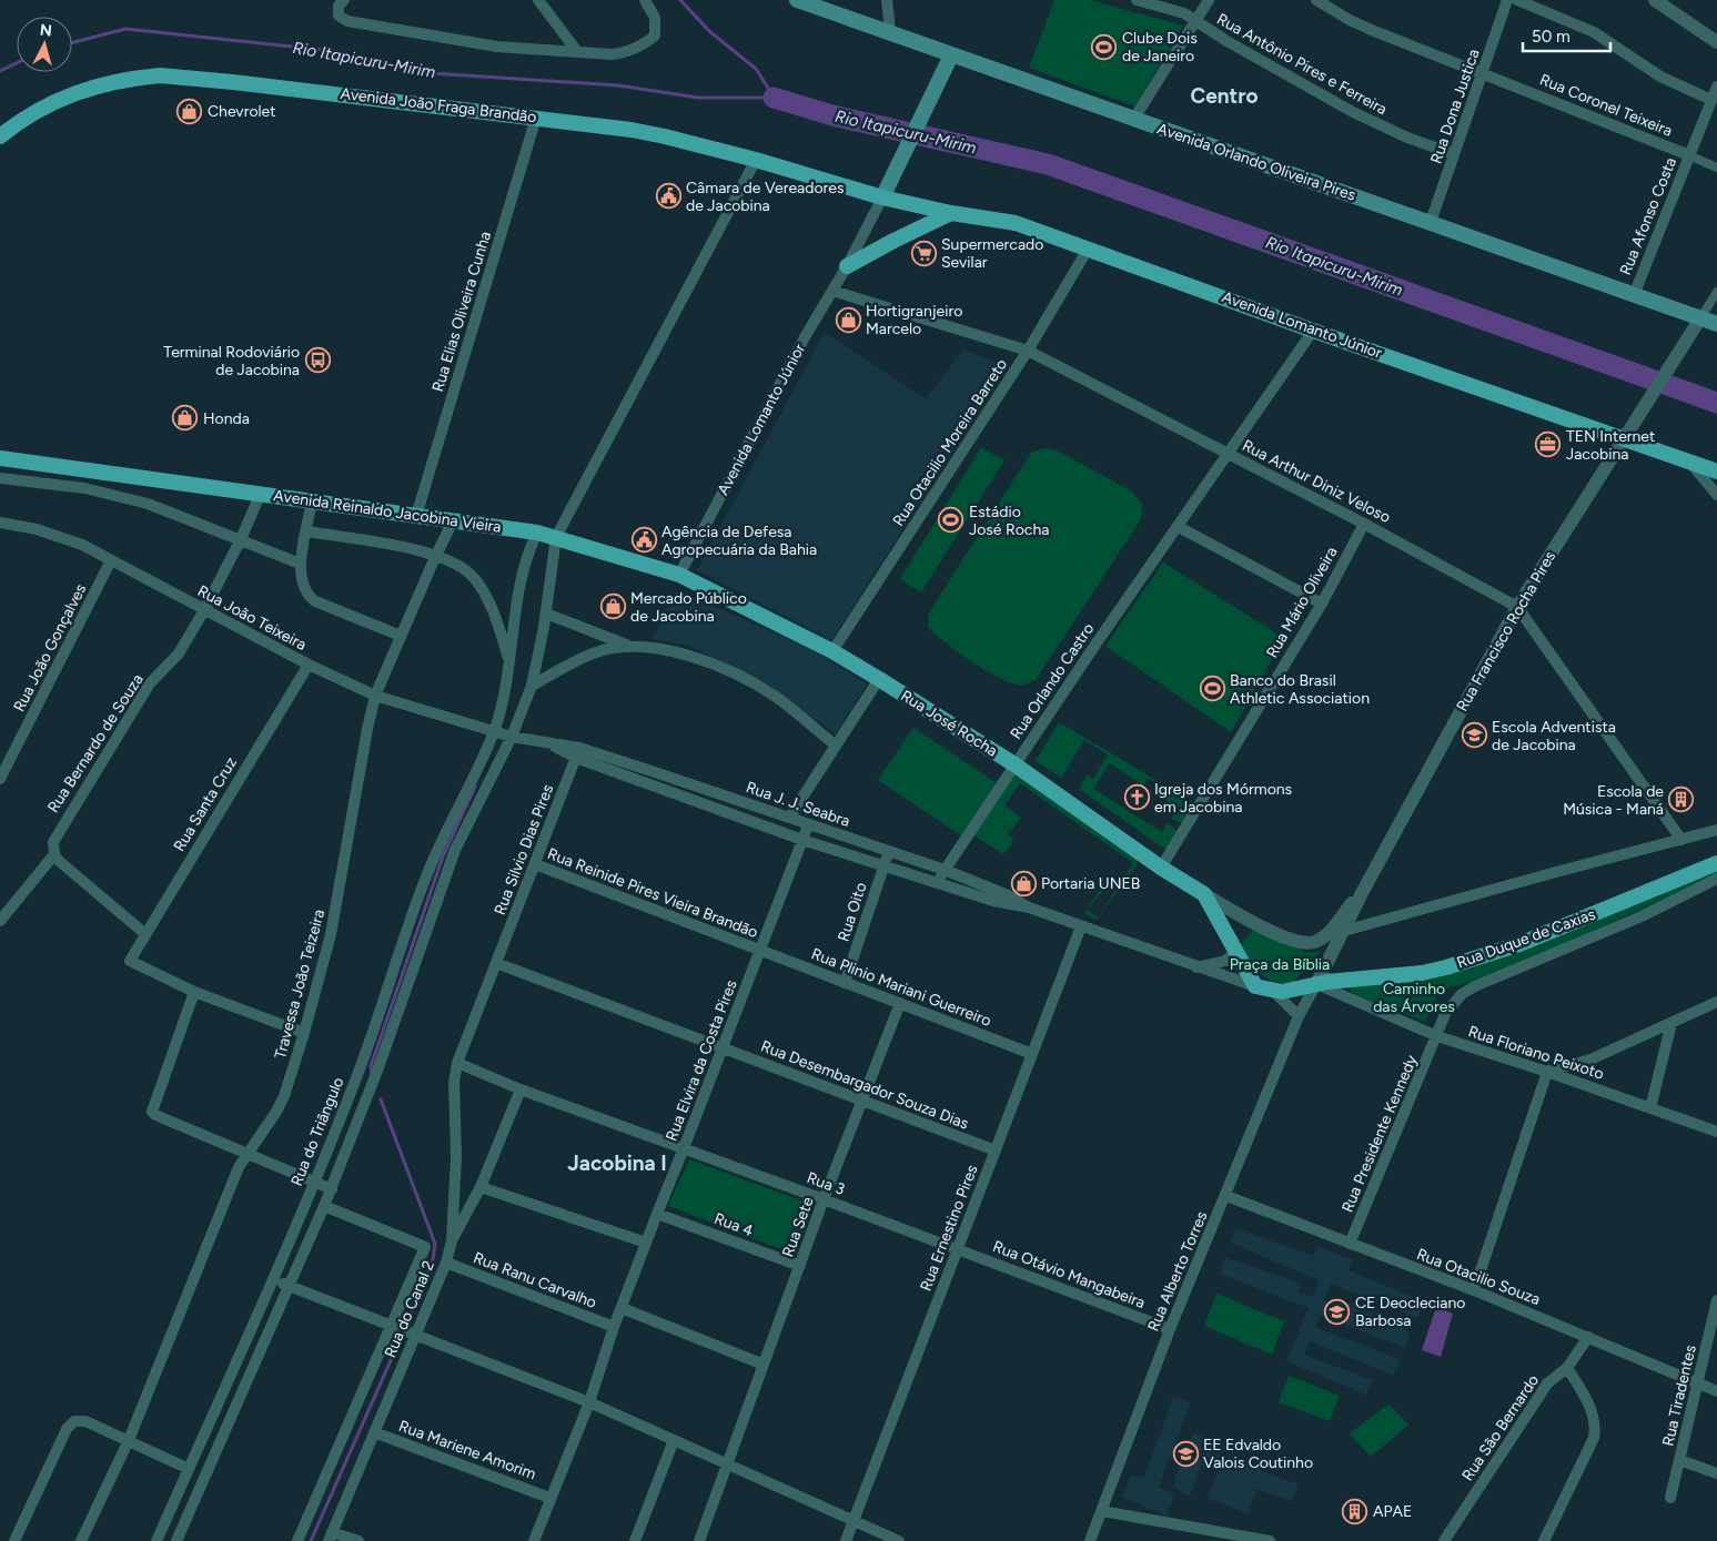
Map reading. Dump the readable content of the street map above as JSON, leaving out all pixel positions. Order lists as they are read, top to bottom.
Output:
{
  "streets": {
    "main road": [
      "Avenida João Fraga Brandão",
      "Avenida Orlando Oliveira Pires",
      "Avenida Lomanto Júnior",
      "Avenida Reinaldo Jacobina Vieira",
      "Rua José Rocha",
      "Rua Duque de Caxias"
    ],
    "street": [
      "Rua Antônio Pires e Ferreira",
      "Rua Coronel Teixeira",
      "Rua Dona Justica",
      "Rua Afonso Costa",
      "Rua Elias Oliveira Cunha",
      "Rua Otacilio Moreira Barreto",
      "Rua Arthur Diniz Veloso",
      "Rua Mário Oliveira",
      "Rua João Teixeira",
      "Rua Francisco Rocha Pires",
      "Rua João Gonçalves",
      "Rua Orlando Castro",
      "Rua Bernardo de Souza",
      "Rua Santa Cruz",
      "Rua J. J. Seabra",
      "Rua Silvio Dias Pires",
      "Rua Reinide Pires Vieira Brandão",
      "Rua Oito",
      "Travessa João Teizeira",
      "Rua Plinio Mariani Guerreiro",
      "Rua Floriano Peixoto",
      "Rua Elvira da Costa Pires",
      "Rua Desembargador Souza Dias",
      "Rua do Triângulo",
      "Rua Presidente Kennedy",
      "Rua 3",
      "Rua 4",
      "Rua Sete",
      "Rua Ernestino Pires",
      "Rua Alberto Torres",
      "Rua Otávio Mangabeira",
      "Rua Otacilio Souza",
      "Rua Ranu Carvalho",
      "Rua do Canal 2",
      "Rua Tiradentes",
      "Rua São Bernardo",
      "Rua Mariene Amorim"
    ]
  },
  "crossings": [
    ["Rua Antônio Pires e Ferreira", "Rua Dona Justica"],
    ["Avenida João Fraga Brandão", "Rua Elias Oliveira Cunha"],
    ["Avenida João Fraga Brandão", "Avenida Lomanto Júnior"],
    ["Rua Coronel Teixeira", "Rua Dona Justica"],
    ["Rua Coronel Teixeira", "Rua Afonso Costa"],
    ["Rua Dona Justica", "Avenida Orlando Oliveira Pires"],
    ["Avenida Orlando Oliveira Pires", "Rua Afonso Costa"],
    ["Avenida Orlando Oliveira Pires", "Rua Francisco Rocha Pires"],
    ["Rua Elias Oliveira Cunha", "Avenida Reinaldo Jacobina Vieira"],
    ["Avenida Lomanto Júnior", "Rua Otacilio Moreira Barreto"],
    ["Avenida Lomanto Júnior", "Rua Arthur Diniz Veloso"],
    ["Avenida Lomanto Júnior", "Avenida Reinaldo Jacobina Vieira"],
    ["Avenida Lomanto Júnior", "Rua Francisco Rocha Pires"],
    ["Avenida Lomanto Júnior", "Rua Orlando Castro"],
    ["Avenida Lomanto Júnior", "Rua José Rocha"],
    ["Rua Otacilio Moreira Barreto", "Rua Arthur Diniz Veloso"],
    ["Rua Otacilio Moreira Barreto", "Rua José Rocha"],
    ["Rua Arthur Diniz Veloso", "Rua Mário Oliveira"],
    ["Rua Arthur Diniz Veloso", "Rua Francisco Rocha Pires"],
    ["Rua Arthur Diniz Veloso", "Rua Orlando Castro"],
    ["Avenida Reinaldo Jacobina Vieira", "Rua José Rocha"],
    ["Avenida Reinaldo Jacobina Vieira", "Rua Bernardo de Souza"],
    ["Avenida Reinaldo Jacobina Vieira", "Travessa João Teizeira"],
    ["Avenida Reinaldo Jacobina Vieira", "Rua do Triângulo"],
    ["Rua Mário Oliveira", "Rua José Rocha"],
    ["Rua João Teixeira", "Rua João Gonçalves"],
    ["Rua João Teixeira", "Rua Bernardo de Souza"],
    ["Rua João Teixeira", "Rua Santa Cruz"],
    ["Rua João Teixeira", "Rua J. J. Seabra"],
    ["Rua João Teixeira", "Travessa João Teizeira"],
    ["Rua João Teixeira", "Rua do Triângulo"],
    ["Rua Francisco Rocha Pires", "Rua Duque de Caxias"],
    ["Rua Francisco Rocha Pires", "Rua Floriano Peixoto"],
    ["Rua Francisco Rocha Pires", "Rua Alberto Torres"],
    ["Rua Orlando Castro", "Rua José Rocha"],
    ["Rua Orlando Castro", "Rua J. J. Seabra"],
    ["Rua J. J. Seabra", "Rua Silvio Dias Pires"],
    ["Rua J. J. Seabra", "Rua Oito"],
    ["Rua J. J. Seabra", "Rua Elvira da Costa Pires"],
    ["Rua J. J. Seabra", "Rua do Triângulo"],
    ["Rua J. J. Seabra", "Rua Ernestino Pires"],
    ["Rua Silvio Dias Pires", "Rua Reinide Pires Vieira Brandão"],
    ["Rua Silvio Dias Pires", "Rua Desembargador Souza Dias"],
    ["Rua Silvio Dias Pires", "Rua 3"],
    ["Rua Silvio Dias Pires", "Rua do Canal 2"],
    ["Rua Reinide Pires Vieira Brandão", "Rua Plinio Mariani Guerreiro"],
    ["Rua Reinide Pires Vieira Brandão", "Rua Elvira da Costa Pires"],
    ["Rua Oito", "Rua Plinio Mariani Guerreiro"],
    ["Rua Duque de Caxias", "Rua Floriano Peixoto"],
    ["Rua Duque de Caxias", "Rua Presidente Kennedy"],
    ["Rua Plinio Mariani Guerreiro", "Rua Elvira da Costa Pires"],
    ["Rua Plinio Mariani Guerreiro", "Rua Sete"],
    ["Rua Plinio Mariani Guerreiro", "Rua Ernestino Pires"],
    ["Rua Floriano Peixoto", "Rua Presidente Kennedy"],
    ["Rua Elvira da Costa Pires", "Rua Desembargador Souza Dias"],
    ["Rua Elvira da Costa Pires", "Rua 3"],
    ["Rua Elvira da Costa Pires", "Rua 4"],
    ["Rua Elvira da Costa Pires", "Rua Ranu Carvalho"],
    ["Rua Elvira da Costa Pires", "Rua Mariene Amorim"],
    ["Rua Desembargador Souza Dias", "Rua Sete"],
    ["Rua Desembargador Souza Dias", "Rua Ernestino Pires"],
    ["Rua Presidente Kennedy", "Rua Otacilio Souza"],
    ["Rua 3", "Rua Sete"],
    ["Rua 3", "Rua Ernestino Pires"],
    ["Rua 3", "Rua Otávio Mangabeira"],
    ["Rua 3", "Rua do Canal 2"],
    ["Rua 4", "Rua Sete"],
    ["Rua Ernestino Pires", "Rua Otávio Mangabeira"],
    ["Rua Alberto Torres", "Rua Otávio Mangabeira"],
    ["Rua Alberto Torres", "Rua Otacilio Souza"],
    ["Rua Otacilio Souza", "Rua Tiradentes"],
    ["Rua Otacilio Souza", "Rua São Bernardo"],
    ["Rua Ranu Carvalho", "Rua do Canal 2"],
    ["Rua do Canal 2", "Rua Mariene Amorim"]
  ],
  "districts": ["Centro", "Jacobina I"],
  "water": ["Rio Itapicuru-Mirim"],
  "parks": ["Praça da Bíblia", "Caminho das Árvores"],
  "places": {
    "sports": ["Clube Dois de Janeiro", "Estádio José Rocha", "Banco do Brasil Athletic Association"],
    "shop": [
      "Chevrolet",
      "Hortigranjeiro Marcelo",
      "Honda",
      "Mercado Público de Jacobina",
      "Portaria UNEB"
    ],
    "public building": ["Câmara de Vereadores de Jacobina", "Agência de Defesa Agropecuária da Bahia"],
    "supermarket": ["Supermercado Sevilar"],
    "bus stop": ["Terminal Rodoviário de Jacobina"],
    "office": ["TEN Internet Jacobina"],
    "school or university": ["Escola Adventista de Jacobina", "CE Deocleciano Barbosa", "EE Edvaldo Valois Coutinho"],
    "church": ["Igreja dos Mórmons em Jacobina"],
    "building": ["Escola de Música - Maná", "APAE"]
  },
  "scale_bar": "50 m",
  "north": "top"
}
